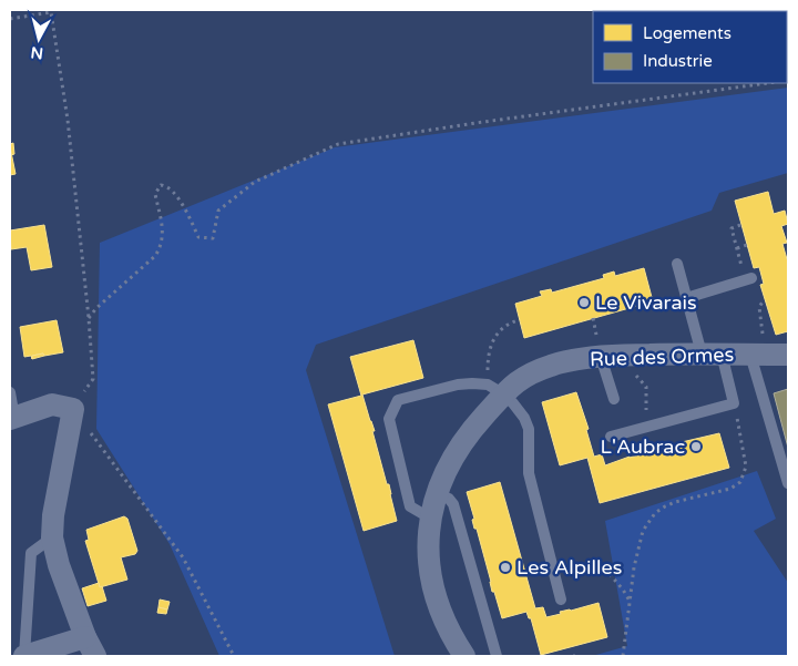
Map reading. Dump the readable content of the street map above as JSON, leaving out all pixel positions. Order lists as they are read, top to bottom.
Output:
{
  "streets": {
    "street": ["Rue des Ormes"]
  },
  "places": ["Le Vivarais", "L'Aubrac", "Les Alpilles"],
  "legend": ["Logements", "Industrie"],
  "north": "bottom"
}
